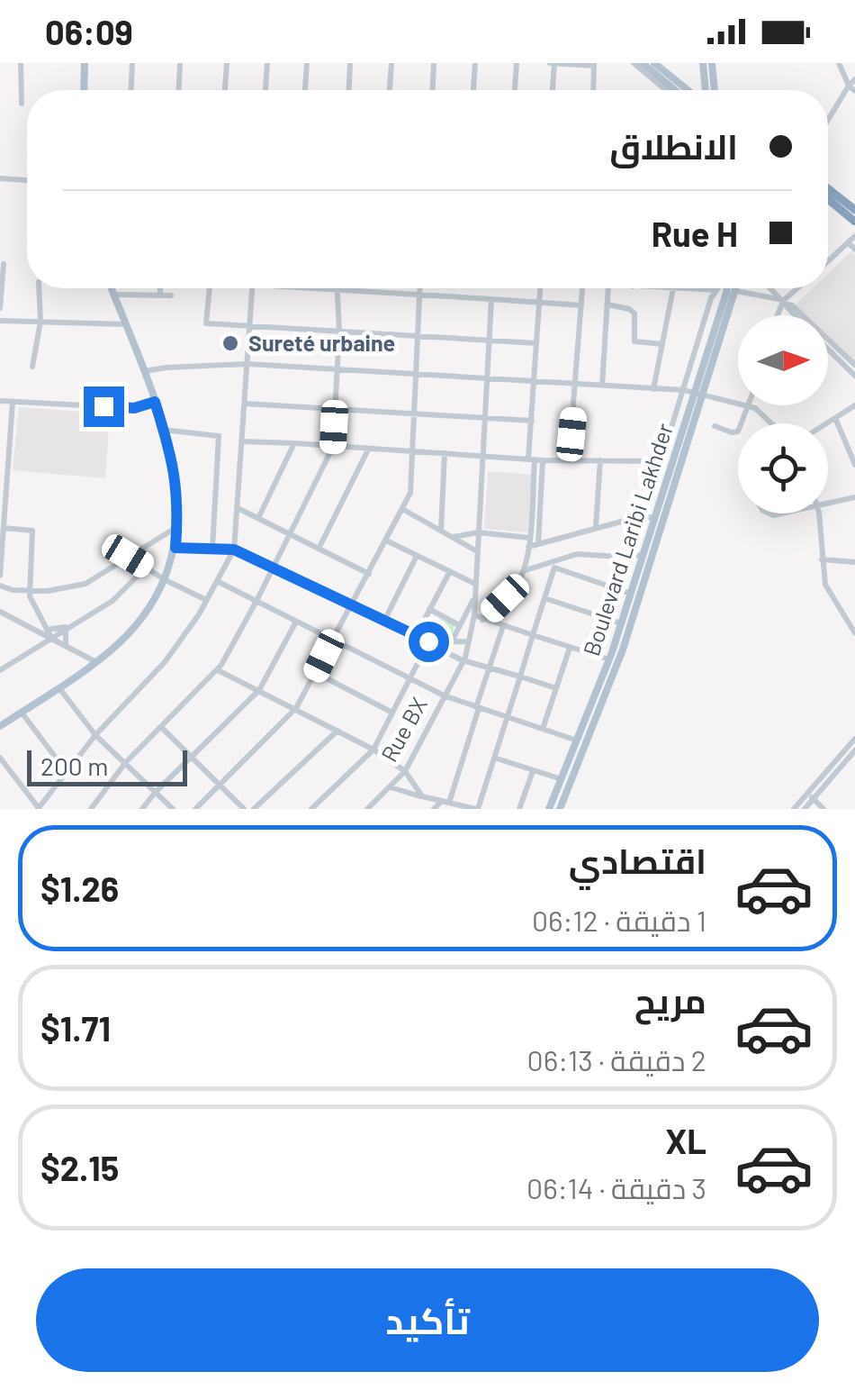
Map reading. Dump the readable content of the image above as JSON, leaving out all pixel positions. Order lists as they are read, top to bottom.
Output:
{
  "streets": {
    "main road": ["Boulevard Laribi Lakhder"],
    "street": ["Rue BX"]
  },
  "places": ["Sureté urbaine"],
  "scale_bar": "200 m",
  "north": "right",
  "page": {
    "status": "06:09",
    "banner": ["الانطلاق", "Rue H"],
    "scale": "200 m",
    "list": [
      {
        "name": "اقتصادي",
        "note": "1 دقيقة · 06:12",
        "value": "$1.26"
      },
      {
        "name": "مريح",
        "note": "2 دقيقة · 06:13",
        "value": "$1.71"
      },
      {
        "name": "XL",
        "note": "3 دقيقة · 06:14",
        "value": "$2.15"
      }
    ],
    "buttons": "تأكيد"
  }
}
